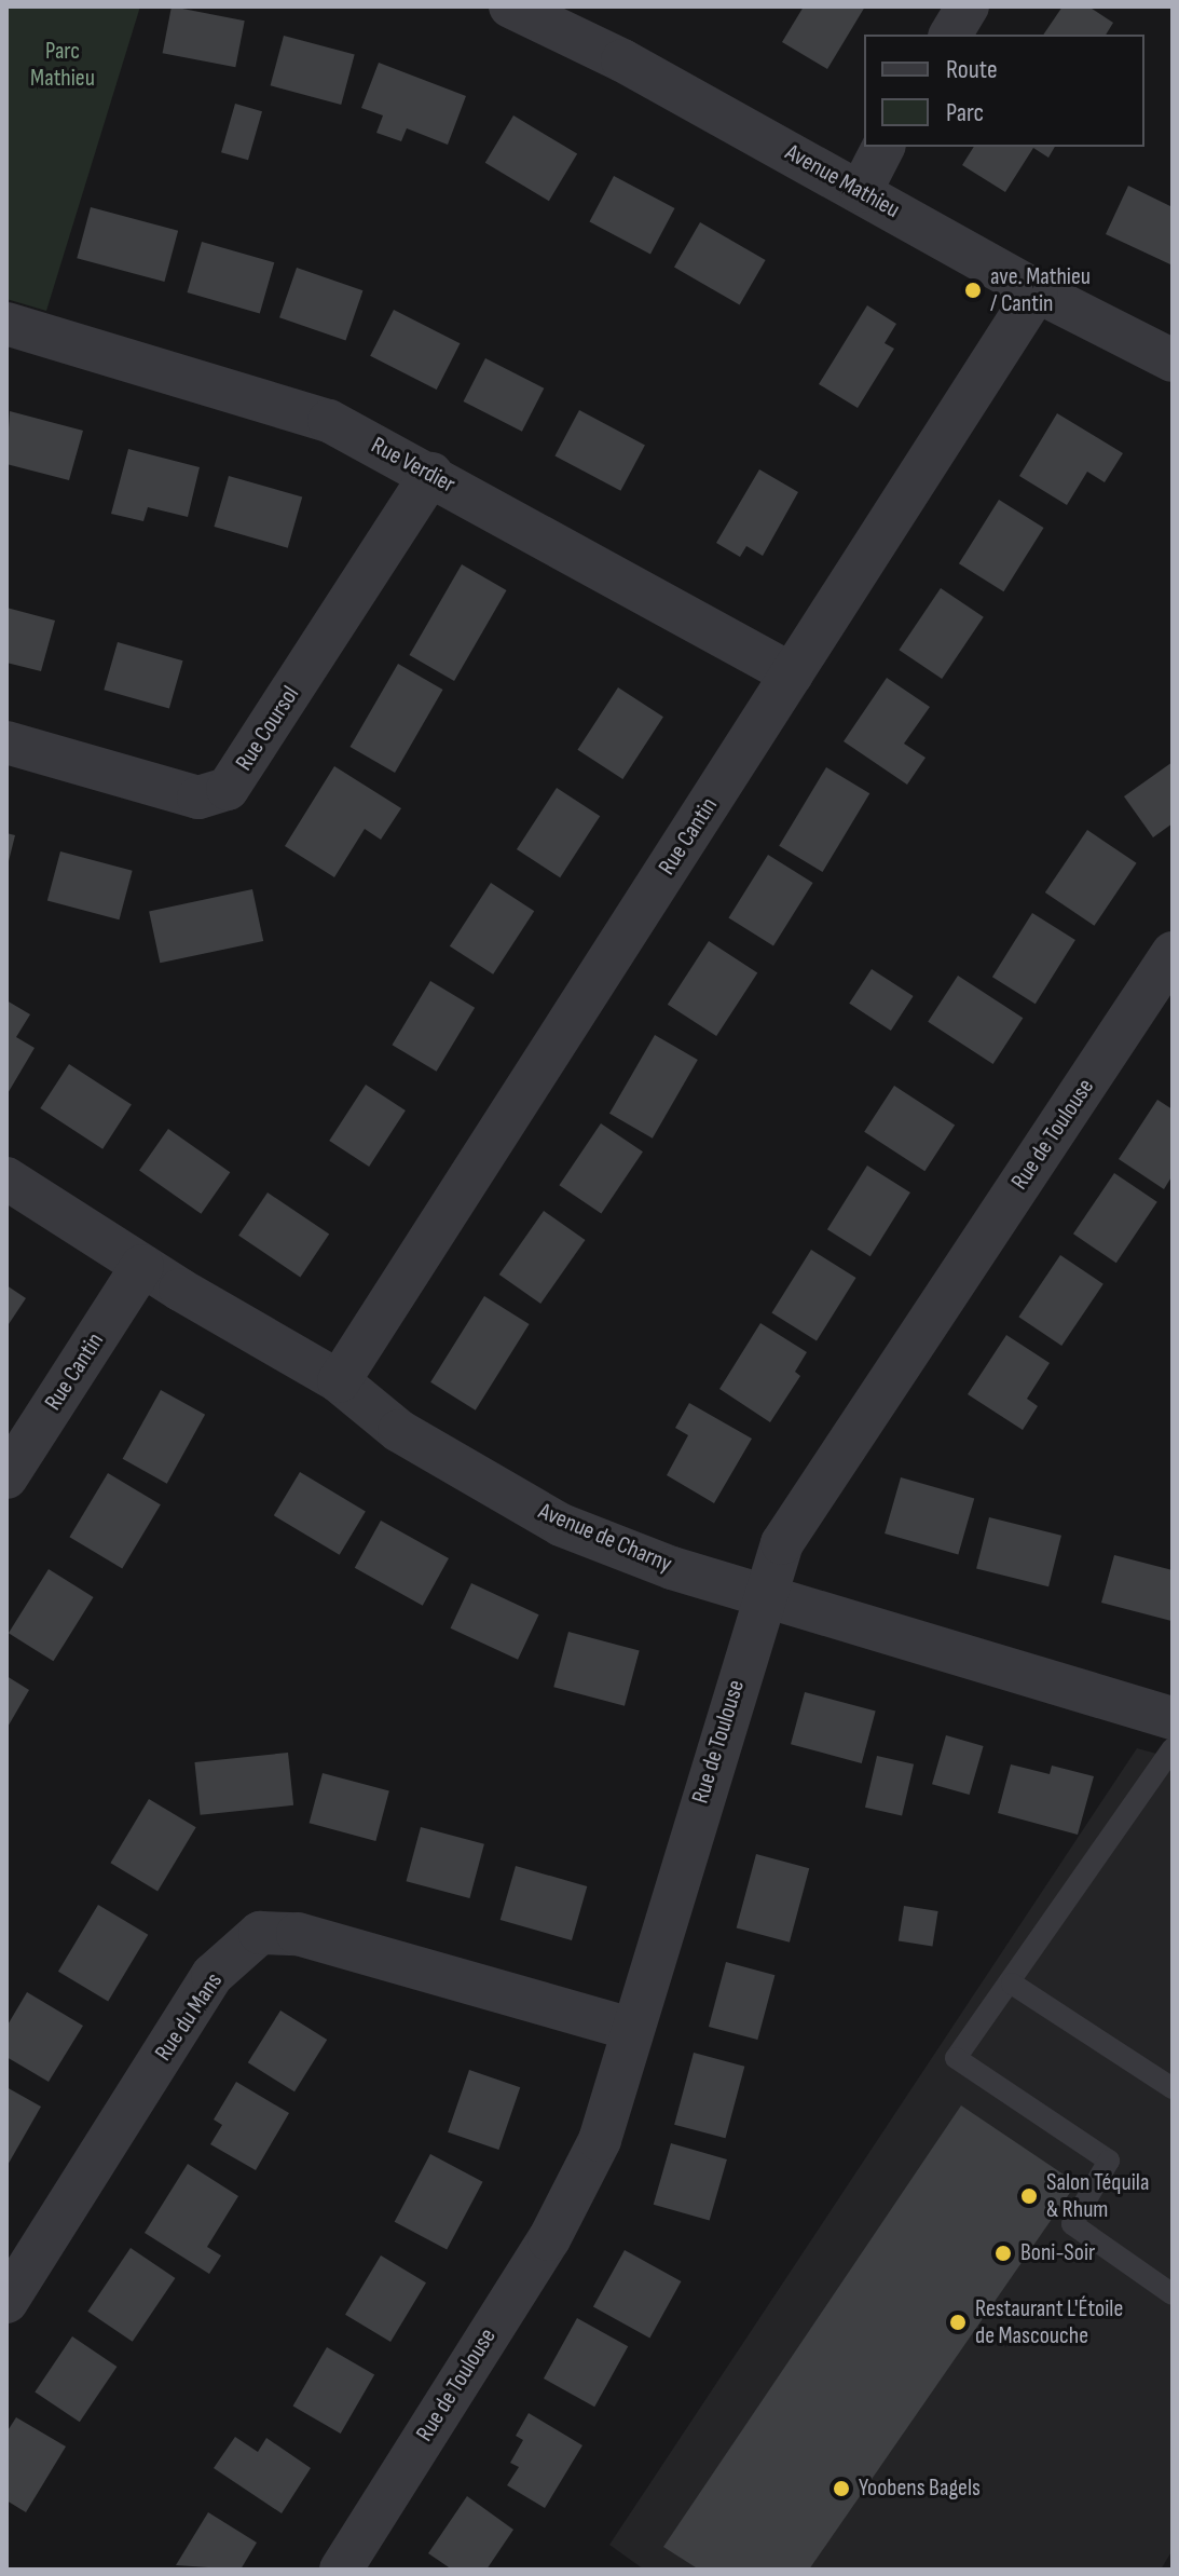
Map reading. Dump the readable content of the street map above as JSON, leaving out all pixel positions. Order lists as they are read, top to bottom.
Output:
{
  "streets": {
    "street": [
      "Avenue Mathieu",
      "Rue Verdier",
      "Rue Coursol",
      "Rue Cantin",
      "Rue de Toulouse",
      "Avenue de Charny",
      "Rue du Mans"
    ]
  },
  "crossings": [
    ["Avenue Mathieu", "Rue Cantin"],
    ["Rue Verdier", "Rue Coursol"],
    ["Rue Verdier", "Rue Cantin"],
    ["Rue Cantin", "Avenue de Charny"],
    ["Rue de Toulouse", "Avenue de Charny"],
    ["Rue de Toulouse", "Rue du Mans"]
  ],
  "parks": ["Parc Mathieu"],
  "places": [
    "ave. Mathieu / Cantin",
    "Salon Téquila & Rhum",
    "Boni-Soir",
    "Restaurant L'Étoile de Mascouche",
    "Yoobens Bagels"
  ],
  "legend": ["Route", "Parc"]
}
